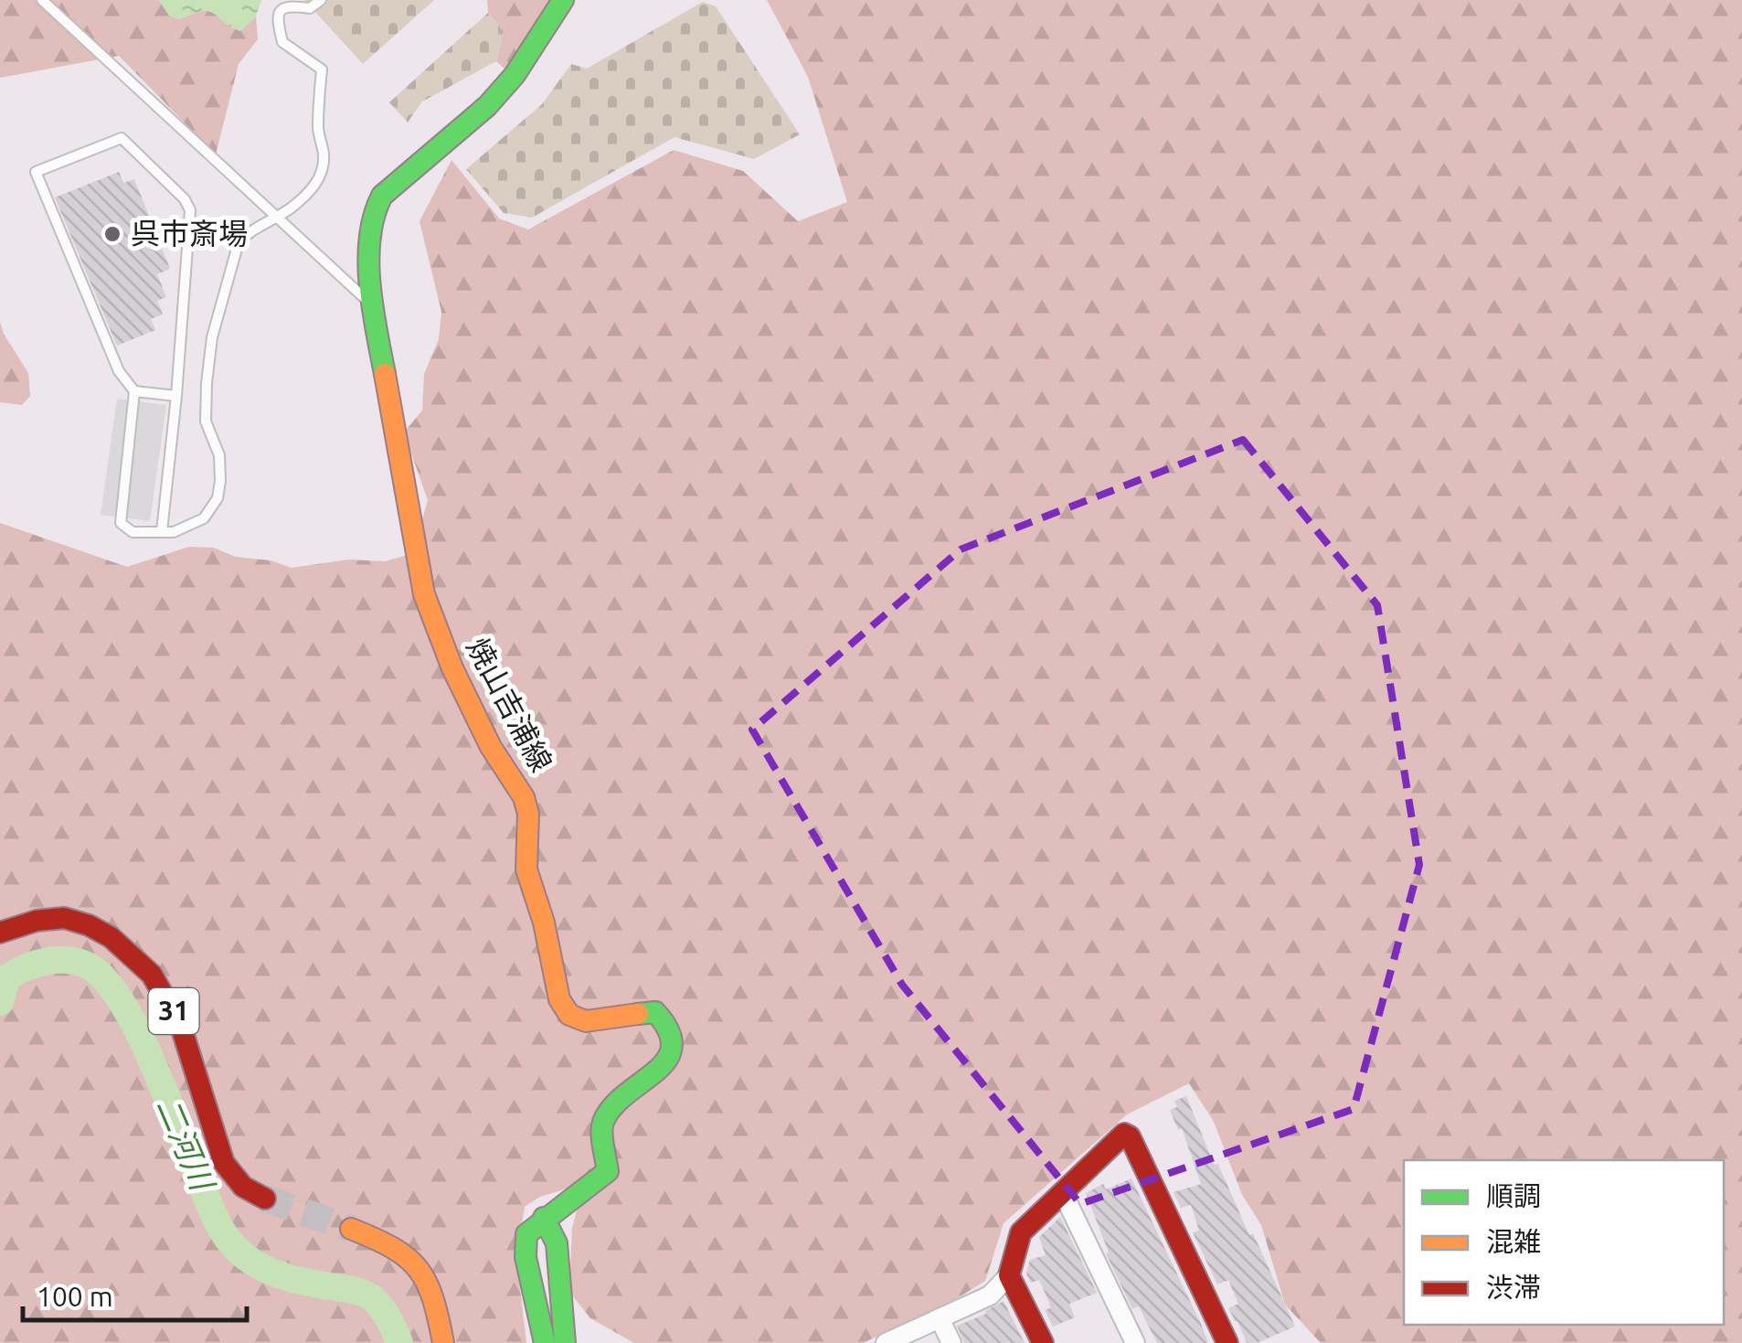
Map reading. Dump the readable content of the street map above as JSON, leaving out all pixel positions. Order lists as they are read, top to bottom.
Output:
{
  "streets": {
    "main road": ["焼山吉浦線", "31"]
  },
  "water": ["二河川"],
  "places": ["呉市斎場"],
  "legend": ["順調", "混雑", "渋滞"],
  "scale_bar": "100 m"
}
